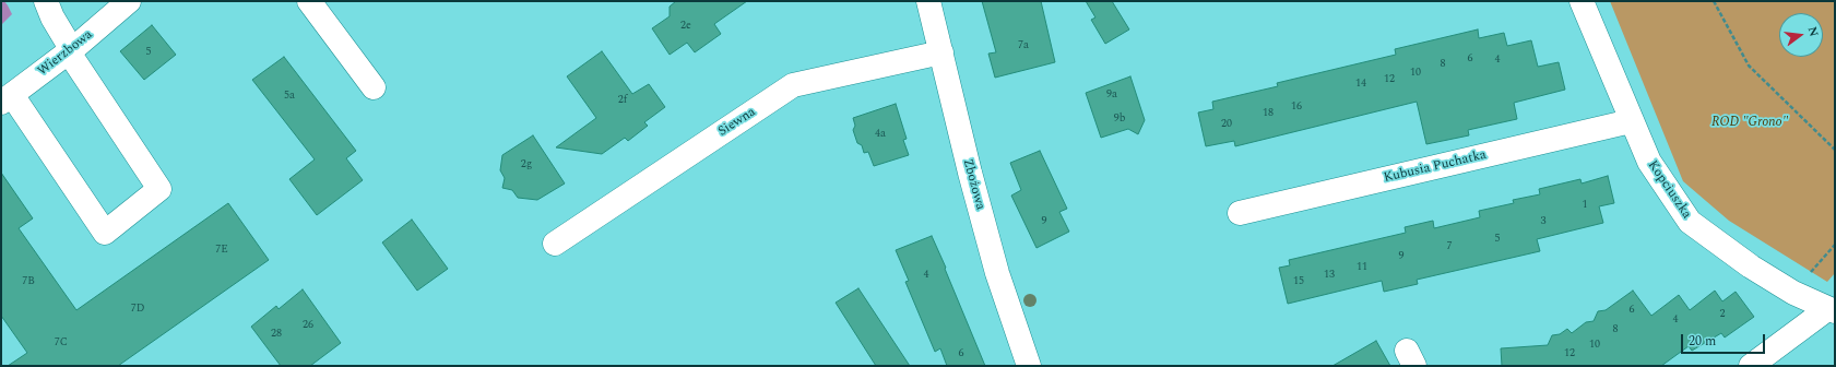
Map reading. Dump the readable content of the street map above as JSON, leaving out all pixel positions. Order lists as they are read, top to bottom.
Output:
{
  "streets": {
    "street": [
      "Wierzbowa",
      "Siewna",
      "Kubusia Puchatka",
      "Zbożowa",
      "Kopciuszka"
    ]
  },
  "crossings": [
    ["Siewna", "Zbożowa"],
    ["Kubusia Puchatka", "Kopciuszka"]
  ],
  "parks": ["ROD \"Grono\""],
  "house_numbers": [
    "2e",
    "7a",
    "5",
    "6",
    "4",
    "8",
    "10",
    "12",
    "14",
    "9a",
    "5a",
    "2f",
    "16",
    "18",
    "9b",
    "20",
    "4a",
    "2g",
    "1",
    "9",
    "3",
    "5",
    "7",
    "7E",
    "9",
    "11",
    "4",
    "13",
    "7B",
    "15",
    "7D",
    "6",
    "2",
    "4",
    "26",
    "8",
    "28",
    "7C",
    "10",
    "6",
    "12"
  ],
  "scale_bar": "20 m",
  "north": "right"
}
